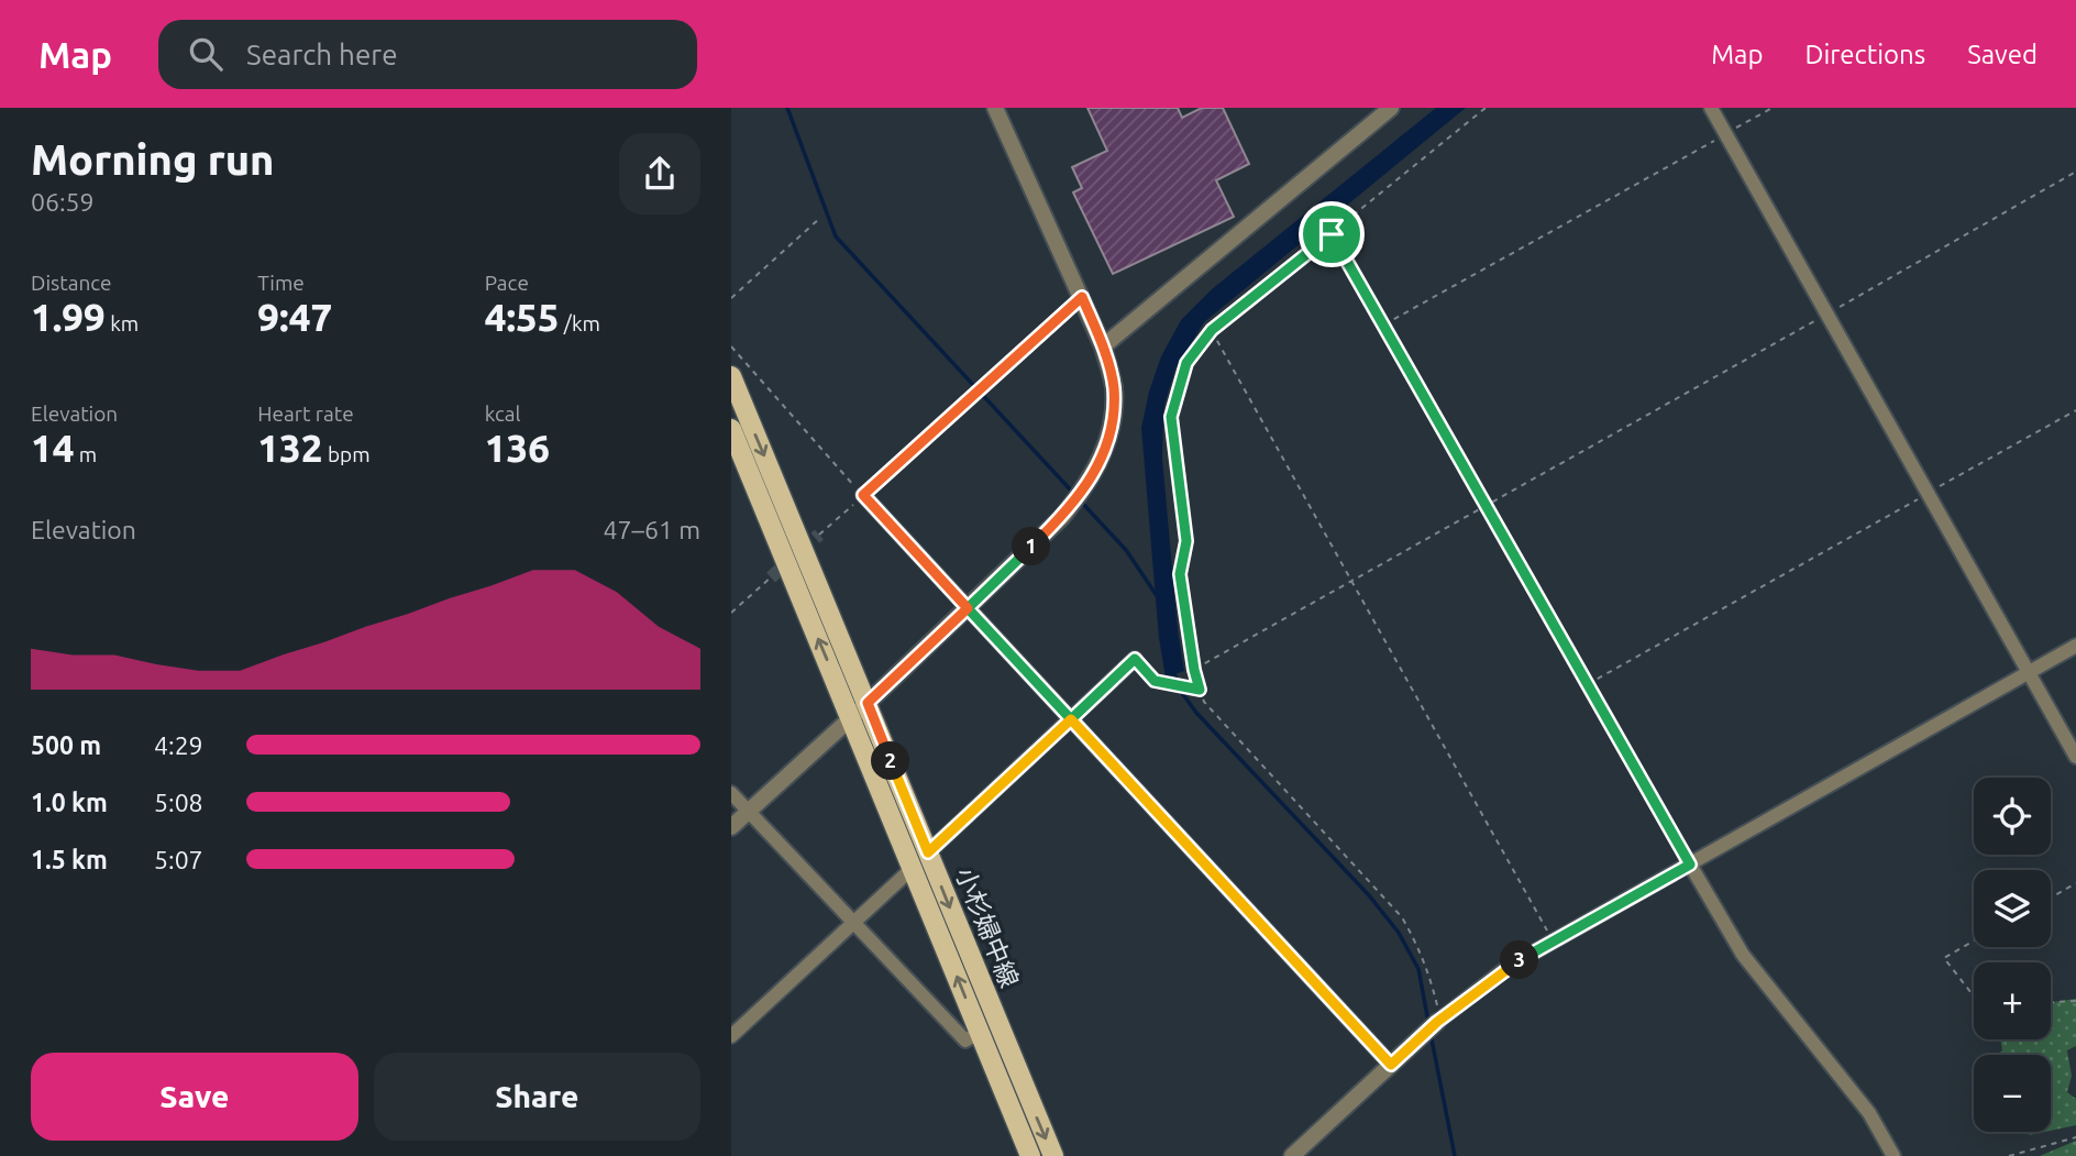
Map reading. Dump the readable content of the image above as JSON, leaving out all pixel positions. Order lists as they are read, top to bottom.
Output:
{
  "streets": {
    "main road": ["小杉婦中線"]
  },
  "page": {
    "header": "Map",
    "search": "Search here",
    "nav": ["Map", "Directions", "Saved"],
    "heading": ["Morning run", "06:59"],
    "stats": [
      ["Distance", "1.99 km"],
      ["Time", "9:47"],
      ["Pace", "4:55 /km"],
      ["Elevation", "14 m"],
      ["Heart rate", "132 bpm"],
      ["kcal", "136"]
    ],
    "chart": ["Elevation", "47–61 m"],
    "pins": ["1", "2", "3"],
    "list": [
      {
        "name": "500 m",
        "note": "4:29"
      },
      {
        "name": "1.0 km",
        "note": "5:08"
      },
      {
        "name": "1.5 km",
        "note": "5:07"
      }
    ],
    "map_buttons": ["+", "−"],
    "buttons": ["Save", "Share"]
  }
}
